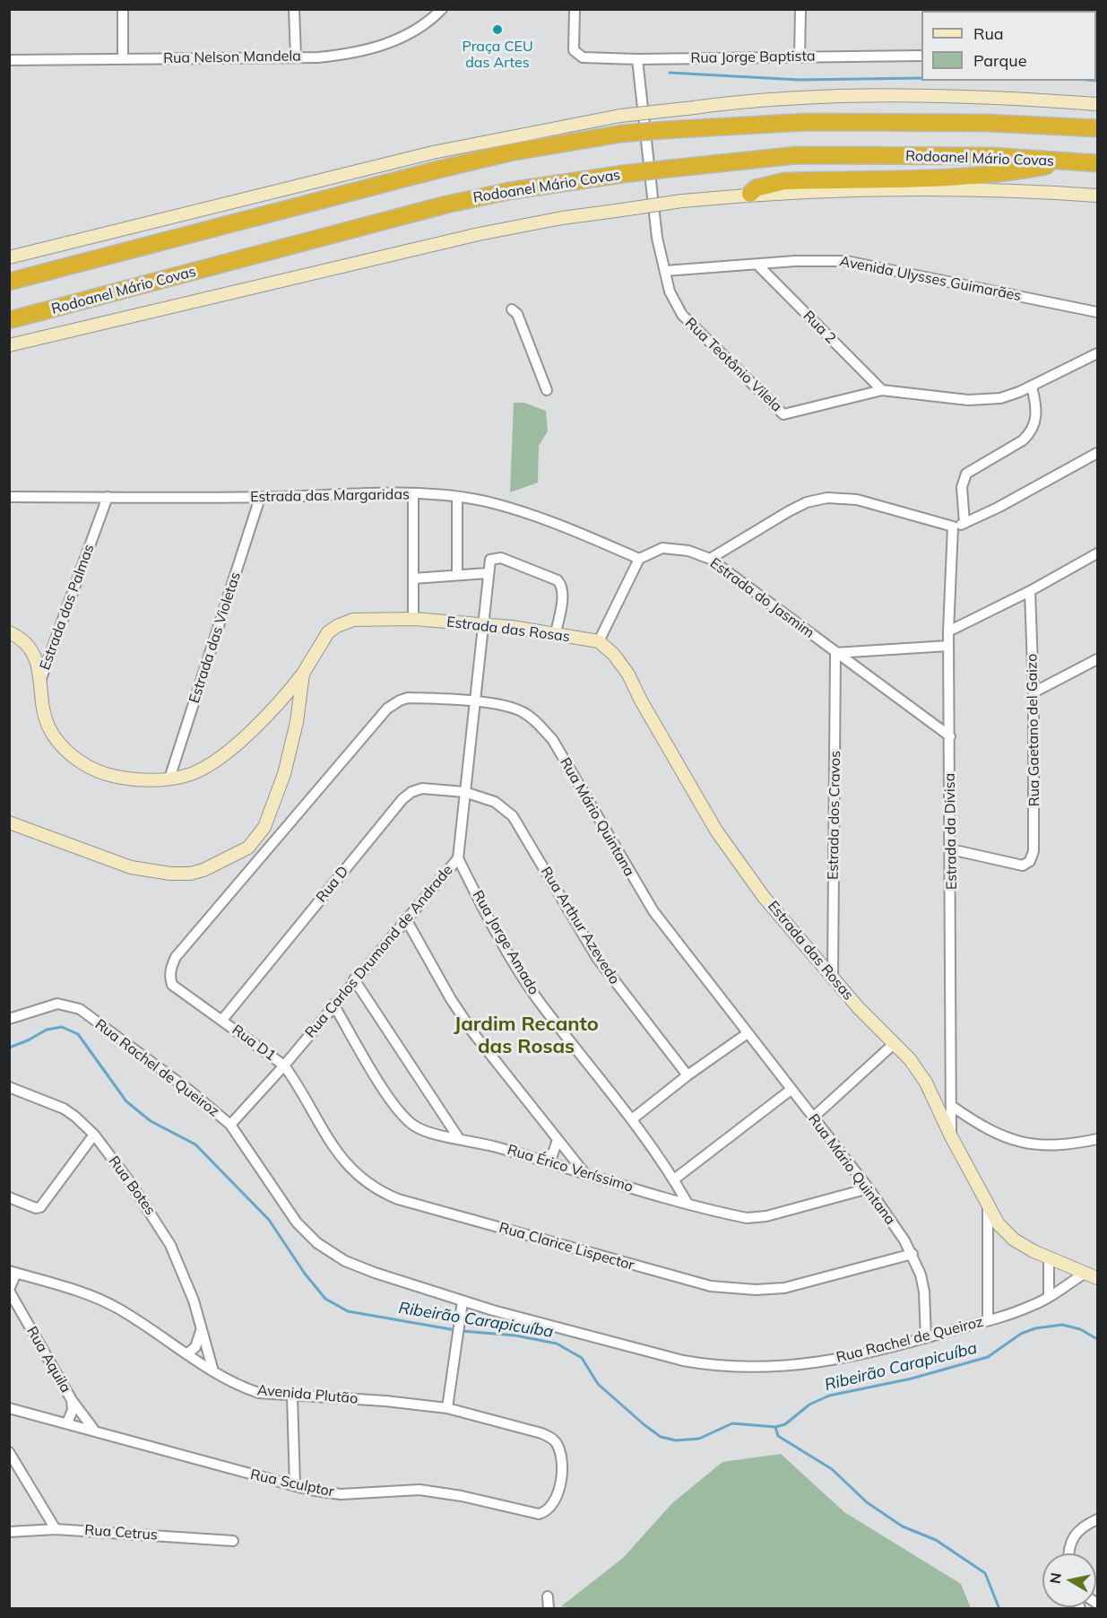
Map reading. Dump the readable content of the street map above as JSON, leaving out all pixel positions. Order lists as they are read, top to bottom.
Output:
{
  "streets": {
    "highway": ["Rodoanel Mário Covas"],
    "main road": ["Estrada das Palmas", "Estrada das Rosas"],
    "street": [
      "Rua Nelson Mandela",
      "Rua Jorge Baptista",
      "Avenida Ulysses Guimarães",
      "Rua 2",
      "Rua Teotônio Vilela",
      "Estrada das Margaridas",
      "Estrada do Jasmim",
      "Estrada das Violetas",
      "Rua Gaetano del Gaizo",
      "Estrada dos Cravos",
      "Rua Mário Quintana",
      "Estrada da Divisa",
      "Rua D",
      "Rua Arthur Azevedo",
      "Rua Jorge Amado",
      "Rua Carlos Drumond de Andrade",
      "Rua D1",
      "Rua Rachel de Queiroz",
      "Rua Érico Veríssimo",
      "Rua Botes",
      "Rua Clarice Lispector",
      "Rua Aquila",
      "Avenida Plutão",
      "Rua Sculptor",
      "Rua Cetrus"
    ]
  },
  "crossings": [
    ["Rua Jorge Baptista", "Rua Teotônio Vilela"],
    ["Avenida Ulysses Guimarães", "Rua 2"],
    ["Avenida Ulysses Guimarães", "Rua Teotônio Vilela"],
    ["Rua 2", "Rua Teotônio Vilela"],
    ["Estrada das Margaridas", "Estrada do Jasmim"],
    ["Estrada das Margaridas", "Estrada das Palmas"],
    ["Estrada das Margaridas", "Estrada das Violetas"],
    ["Estrada do Jasmim", "Estrada dos Cravos"],
    ["Estrada do Jasmim", "Estrada da Divisa"],
    ["Estrada das Palmas", "Estrada das Rosas"],
    ["Estrada das Palmas", "Estrada das Violetas"],
    ["Estrada das Rosas", "Estrada dos Cravos"],
    ["Estrada das Rosas", "Estrada da Divisa"],
    ["Estrada das Rosas", "Rua Carlos Drumond de Andrade"],
    ["Estrada das Rosas", "Rua Rachel de Queiroz"],
    ["Rua Gaetano del Gaizo", "Estrada da Divisa"],
    ["Rua Mário Quintana", "Rua Carlos Drumond de Andrade"],
    ["Rua Mário Quintana", "Rua D1"],
    ["Rua Mário Quintana", "Rua Rachel de Queiroz"],
    ["Rua Mário Quintana", "Rua Érico Veríssimo"],
    ["Rua Mário Quintana", "Rua Clarice Lispector"],
    ["Rua D", "Rua Arthur Azevedo"],
    ["Rua D", "Rua Carlos Drumond de Andrade"],
    ["Rua D", "Rua D1"],
    ["Rua Arthur Azevedo", "Rua Carlos Drumond de Andrade"],
    ["Rua Jorge Amado", "Rua Carlos Drumond de Andrade"],
    ["Rua Jorge Amado", "Rua Érico Veríssimo"],
    ["Rua Carlos Drumond de Andrade", "Rua D1"],
    ["Rua Carlos Drumond de Andrade", "Rua Rachel de Queiroz"],
    ["Rua Carlos Drumond de Andrade", "Rua Érico Veríssimo"],
    ["Rua Carlos Drumond de Andrade", "Rua Clarice Lispector"],
    ["Rua D1", "Rua Clarice Lispector"],
    ["Rua Botes", "Avenida Plutão"],
    ["Rua Aquila", "Rua Sculptor"],
    ["Avenida Plutão", "Rua Sculptor"]
  ],
  "districts": ["Jardim Recanto das Rosas"],
  "water": ["Ribeirão Carapicuíba"],
  "places": ["Praça CEU das Artes"],
  "legend": ["Rua", "Parque"],
  "north": "left"
}
